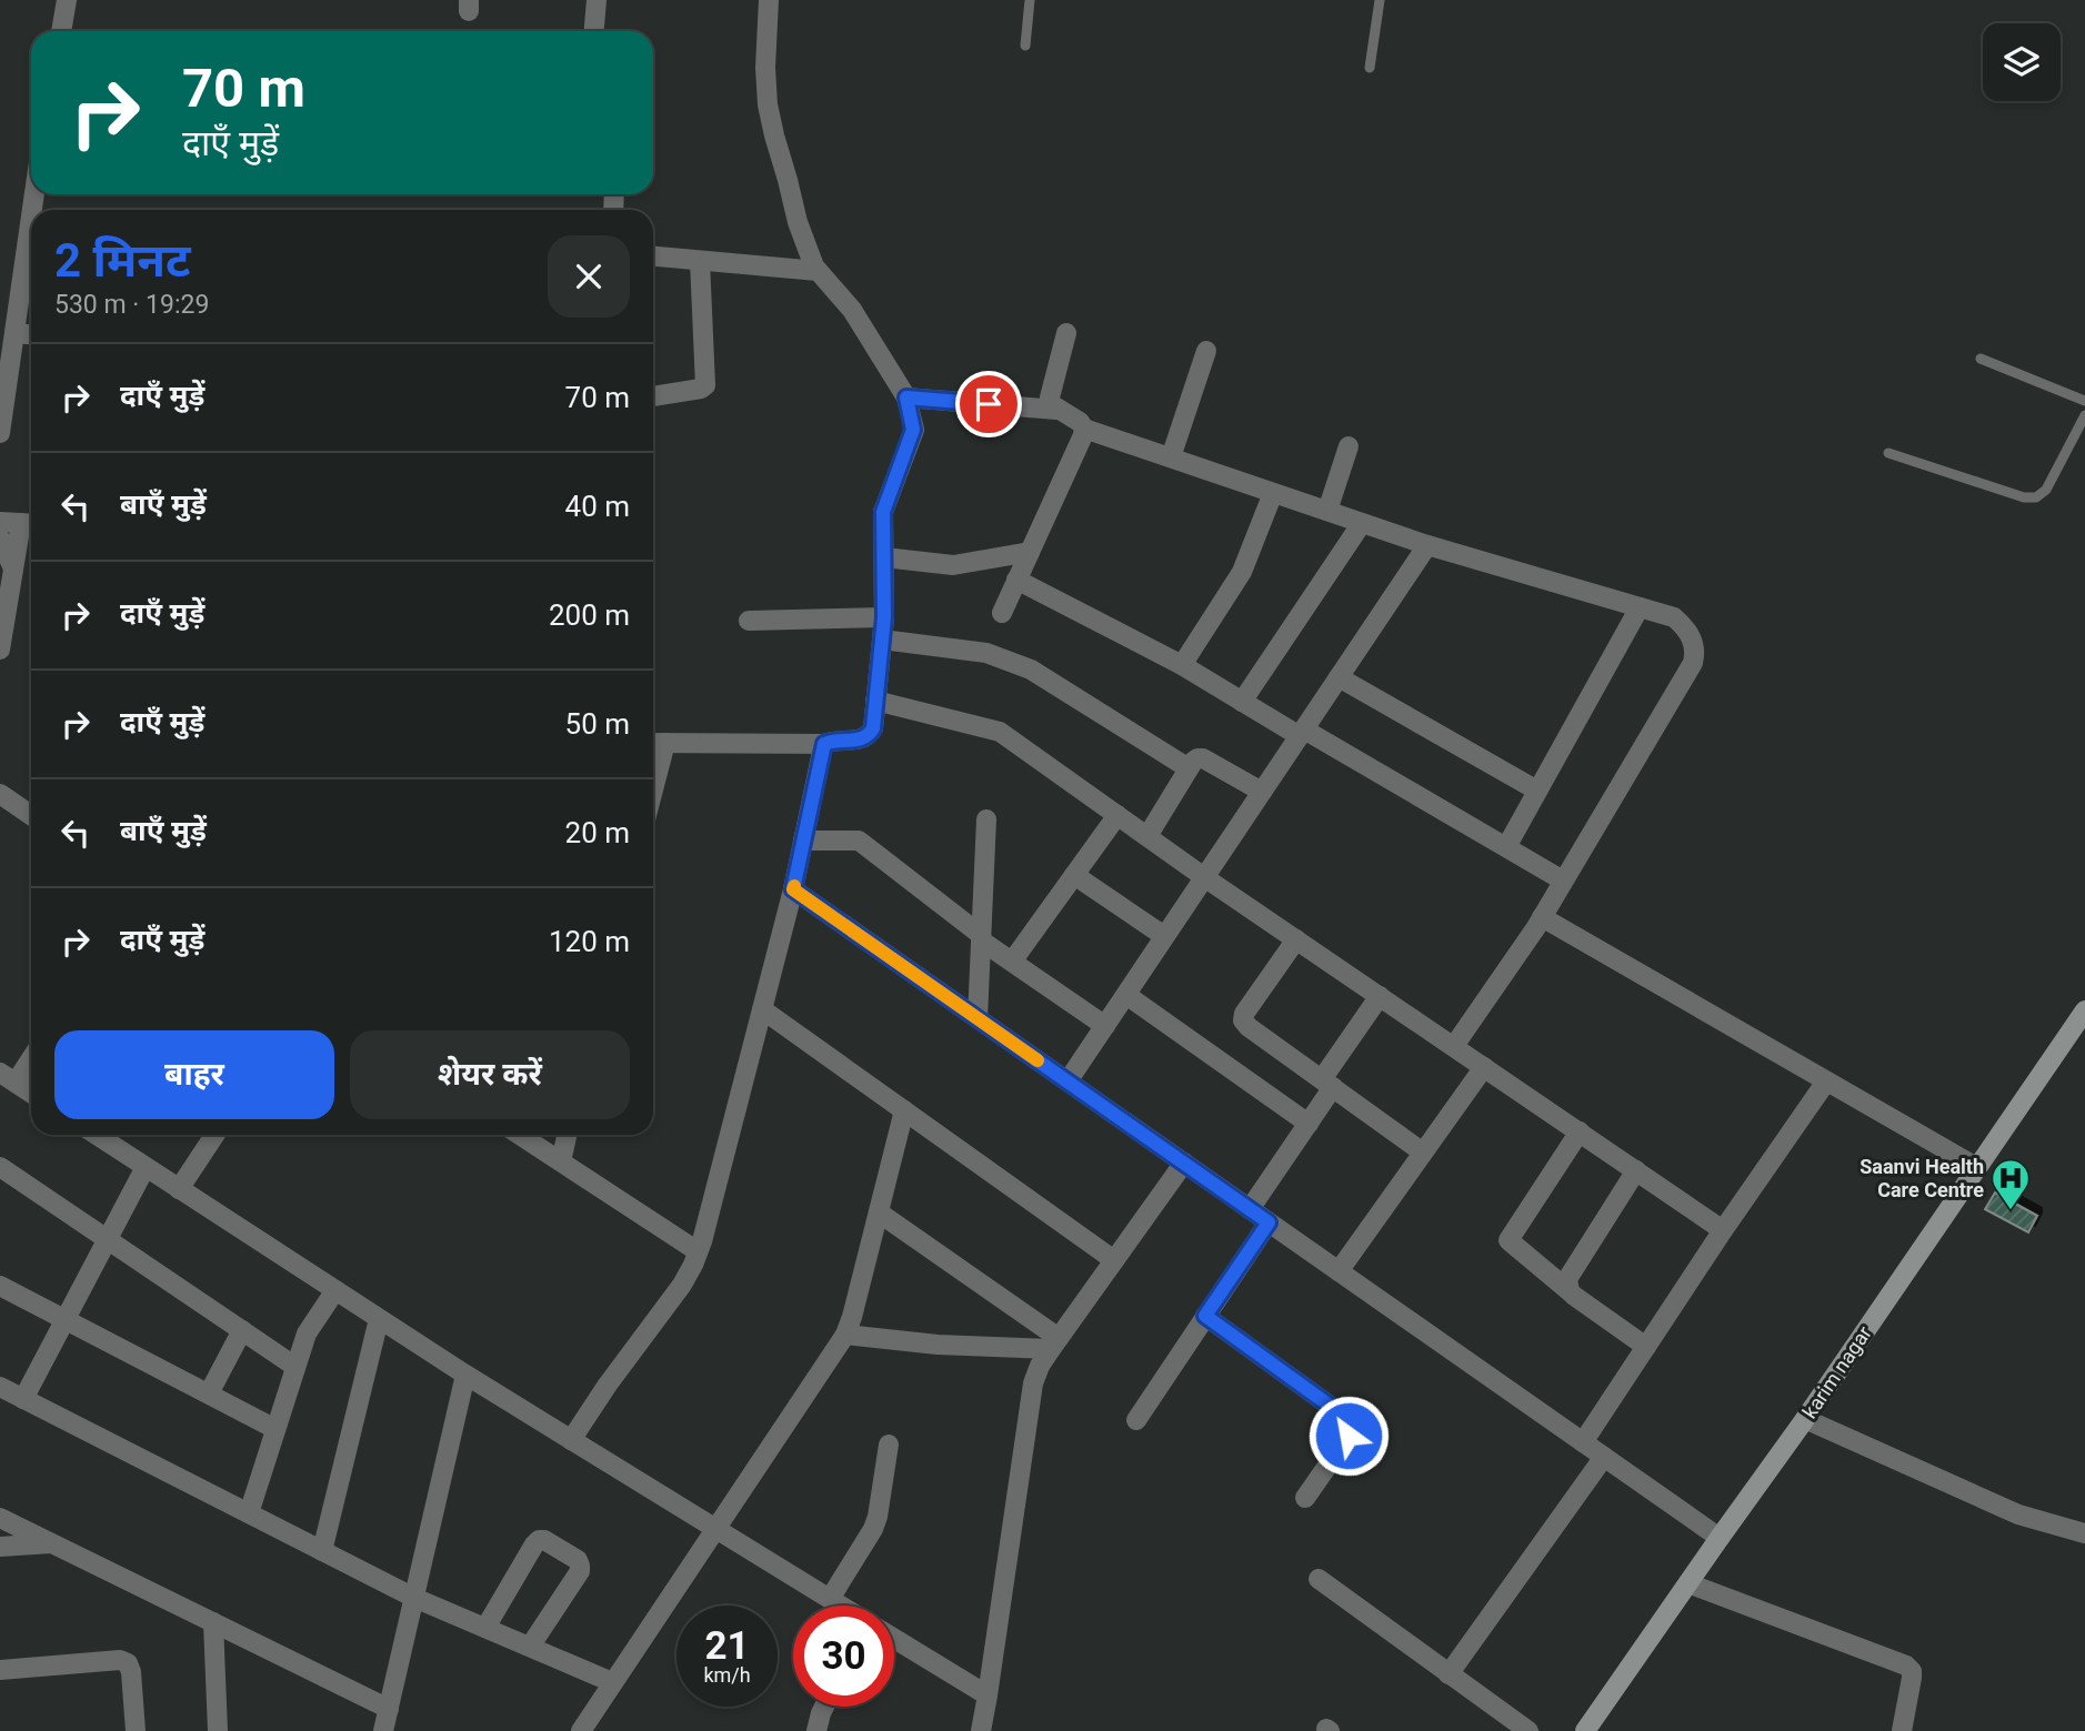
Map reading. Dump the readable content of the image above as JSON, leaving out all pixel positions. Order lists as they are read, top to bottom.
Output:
{
  "streets": {
    "street": ["karim nagar"]
  },
  "places": {
    "hospital": ["Saanvi Health Care Centre"]
  },
  "page": {
    "turn": ["70 m", "दाएँ मुड़ें"],
    "heading": ["2 मिनट", "530 m · 19:29"],
    "list": [
      {
        "name": "दाएँ मुड़ें",
        "value": "70 m"
      },
      {
        "name": "बाएँ मुड़ें",
        "value": "40 m"
      },
      {
        "name": "दाएँ मुड़ें",
        "value": "200 m"
      },
      {
        "name": "दाएँ मुड़ें",
        "value": "50 m"
      },
      {
        "name": "बाएँ मुड़ें",
        "value": "20 m"
      },
      {
        "name": "दाएँ मुड़ें",
        "value": "120 m"
      }
    ],
    "buttons": ["बाहर", "शेयर करें"],
    "speed": "21 km/h",
    "limit": "30"
  }
}
